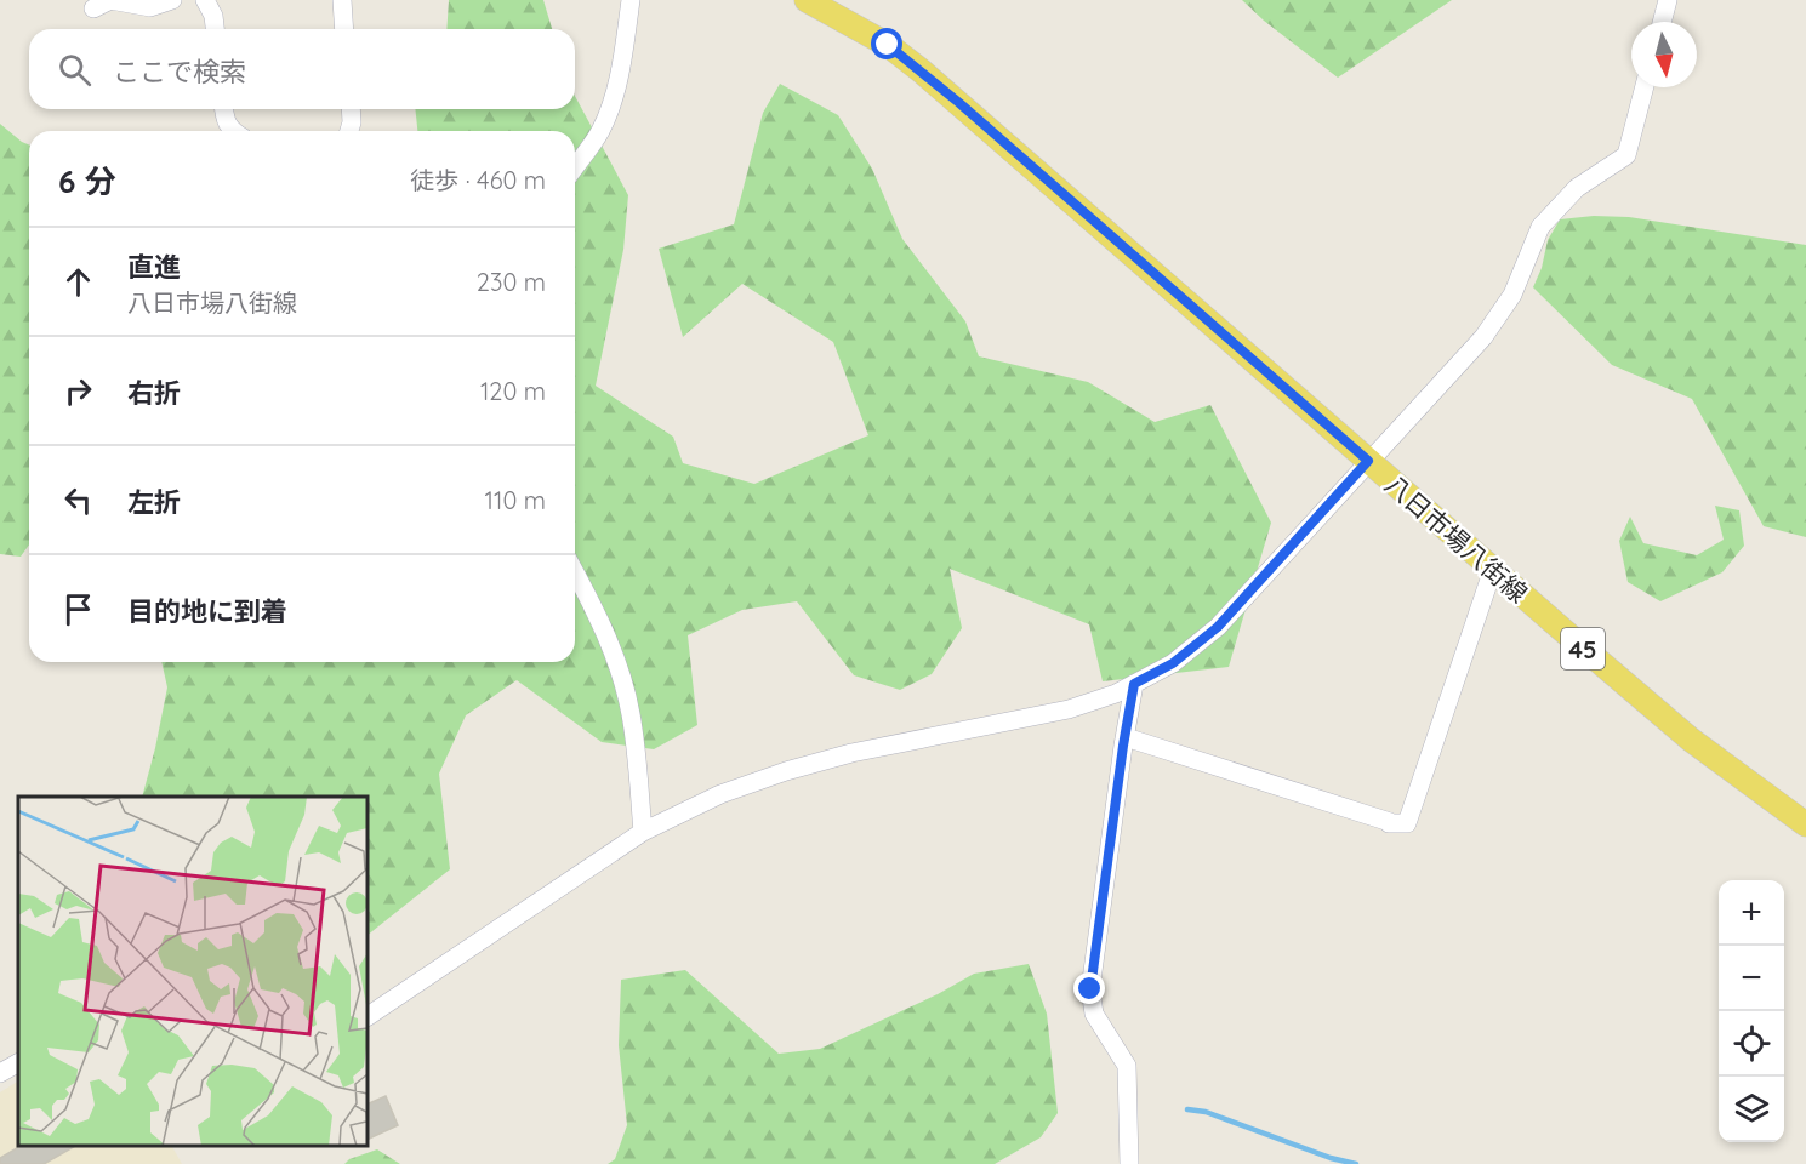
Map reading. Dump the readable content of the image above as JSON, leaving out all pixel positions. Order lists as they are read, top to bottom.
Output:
{
  "streets": {
    "main road": ["八日市場八街線", "45"]
  },
  "north": "bottom",
  "page": {
    "search": "ここで検索",
    "heading": ["6 分", "徒歩 · 460 m"],
    "list": [
      ["直進", "八日市場八街線", "230 m"],
      ["右折", "120 m"],
      ["左折", "110 m"],
      "目的地に到着"
    ],
    "map_buttons": ["+", "−"]
  }
}
